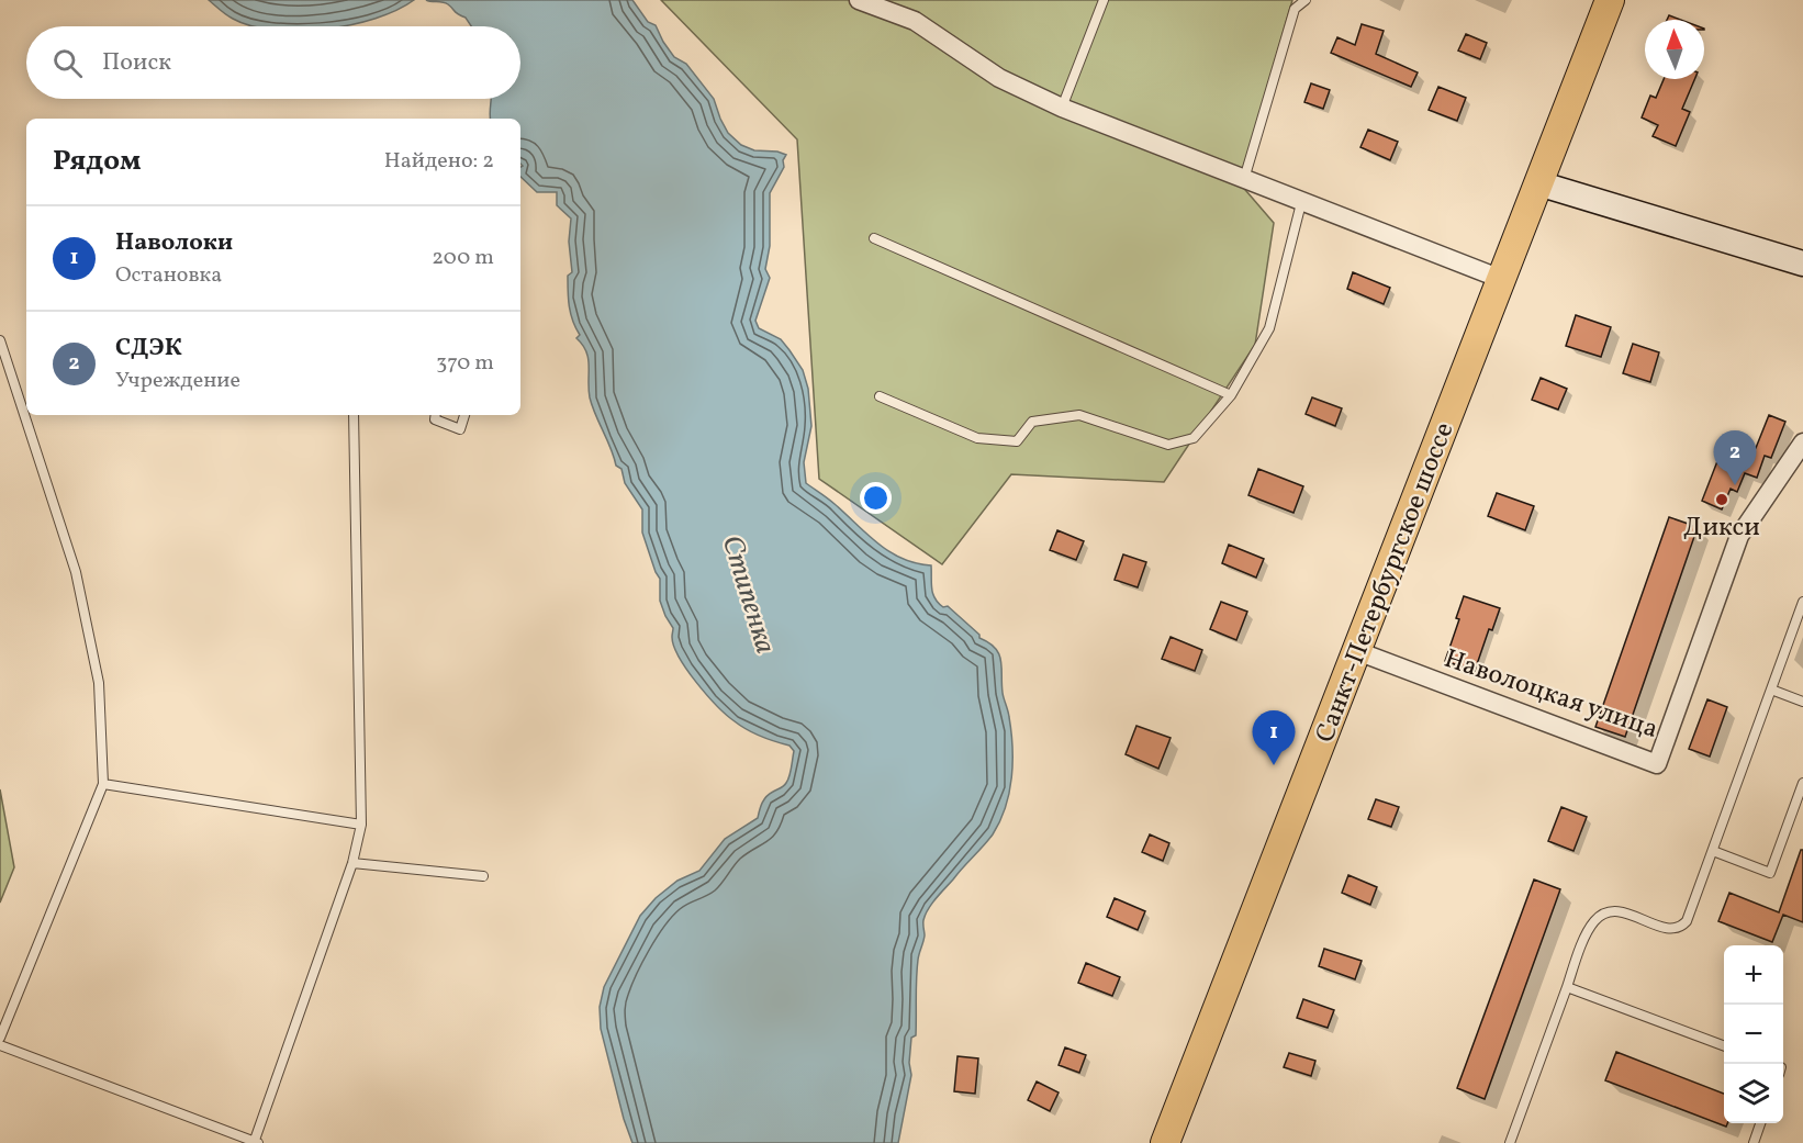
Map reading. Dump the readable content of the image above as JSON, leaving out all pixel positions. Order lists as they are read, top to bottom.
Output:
{
  "streets": {
    "main road": ["Санкт-Петербургское шоссе"],
    "street": ["Наволоцкая улица"]
  },
  "crossings": [
    ["Санкт-Петербургское шоссе", "Наволоцкая улица"]
  ],
  "water": ["Стипенка"],
  "places": ["Дикси"],
  "north": "top",
  "page": {
    "search": "Поиск",
    "heading": ["Рядом", "Найдено: 2"],
    "list": [
      {
        "mark": "1",
        "name": "Наволоки",
        "note": "Остановка",
        "value": "200 m"
      },
      {
        "mark": "2",
        "name": "СДЭК",
        "note": "Учреждение",
        "value": "370 m"
      }
    ],
    "pins": ["2", "1"],
    "map_buttons": ["+", "−"]
  }
}
